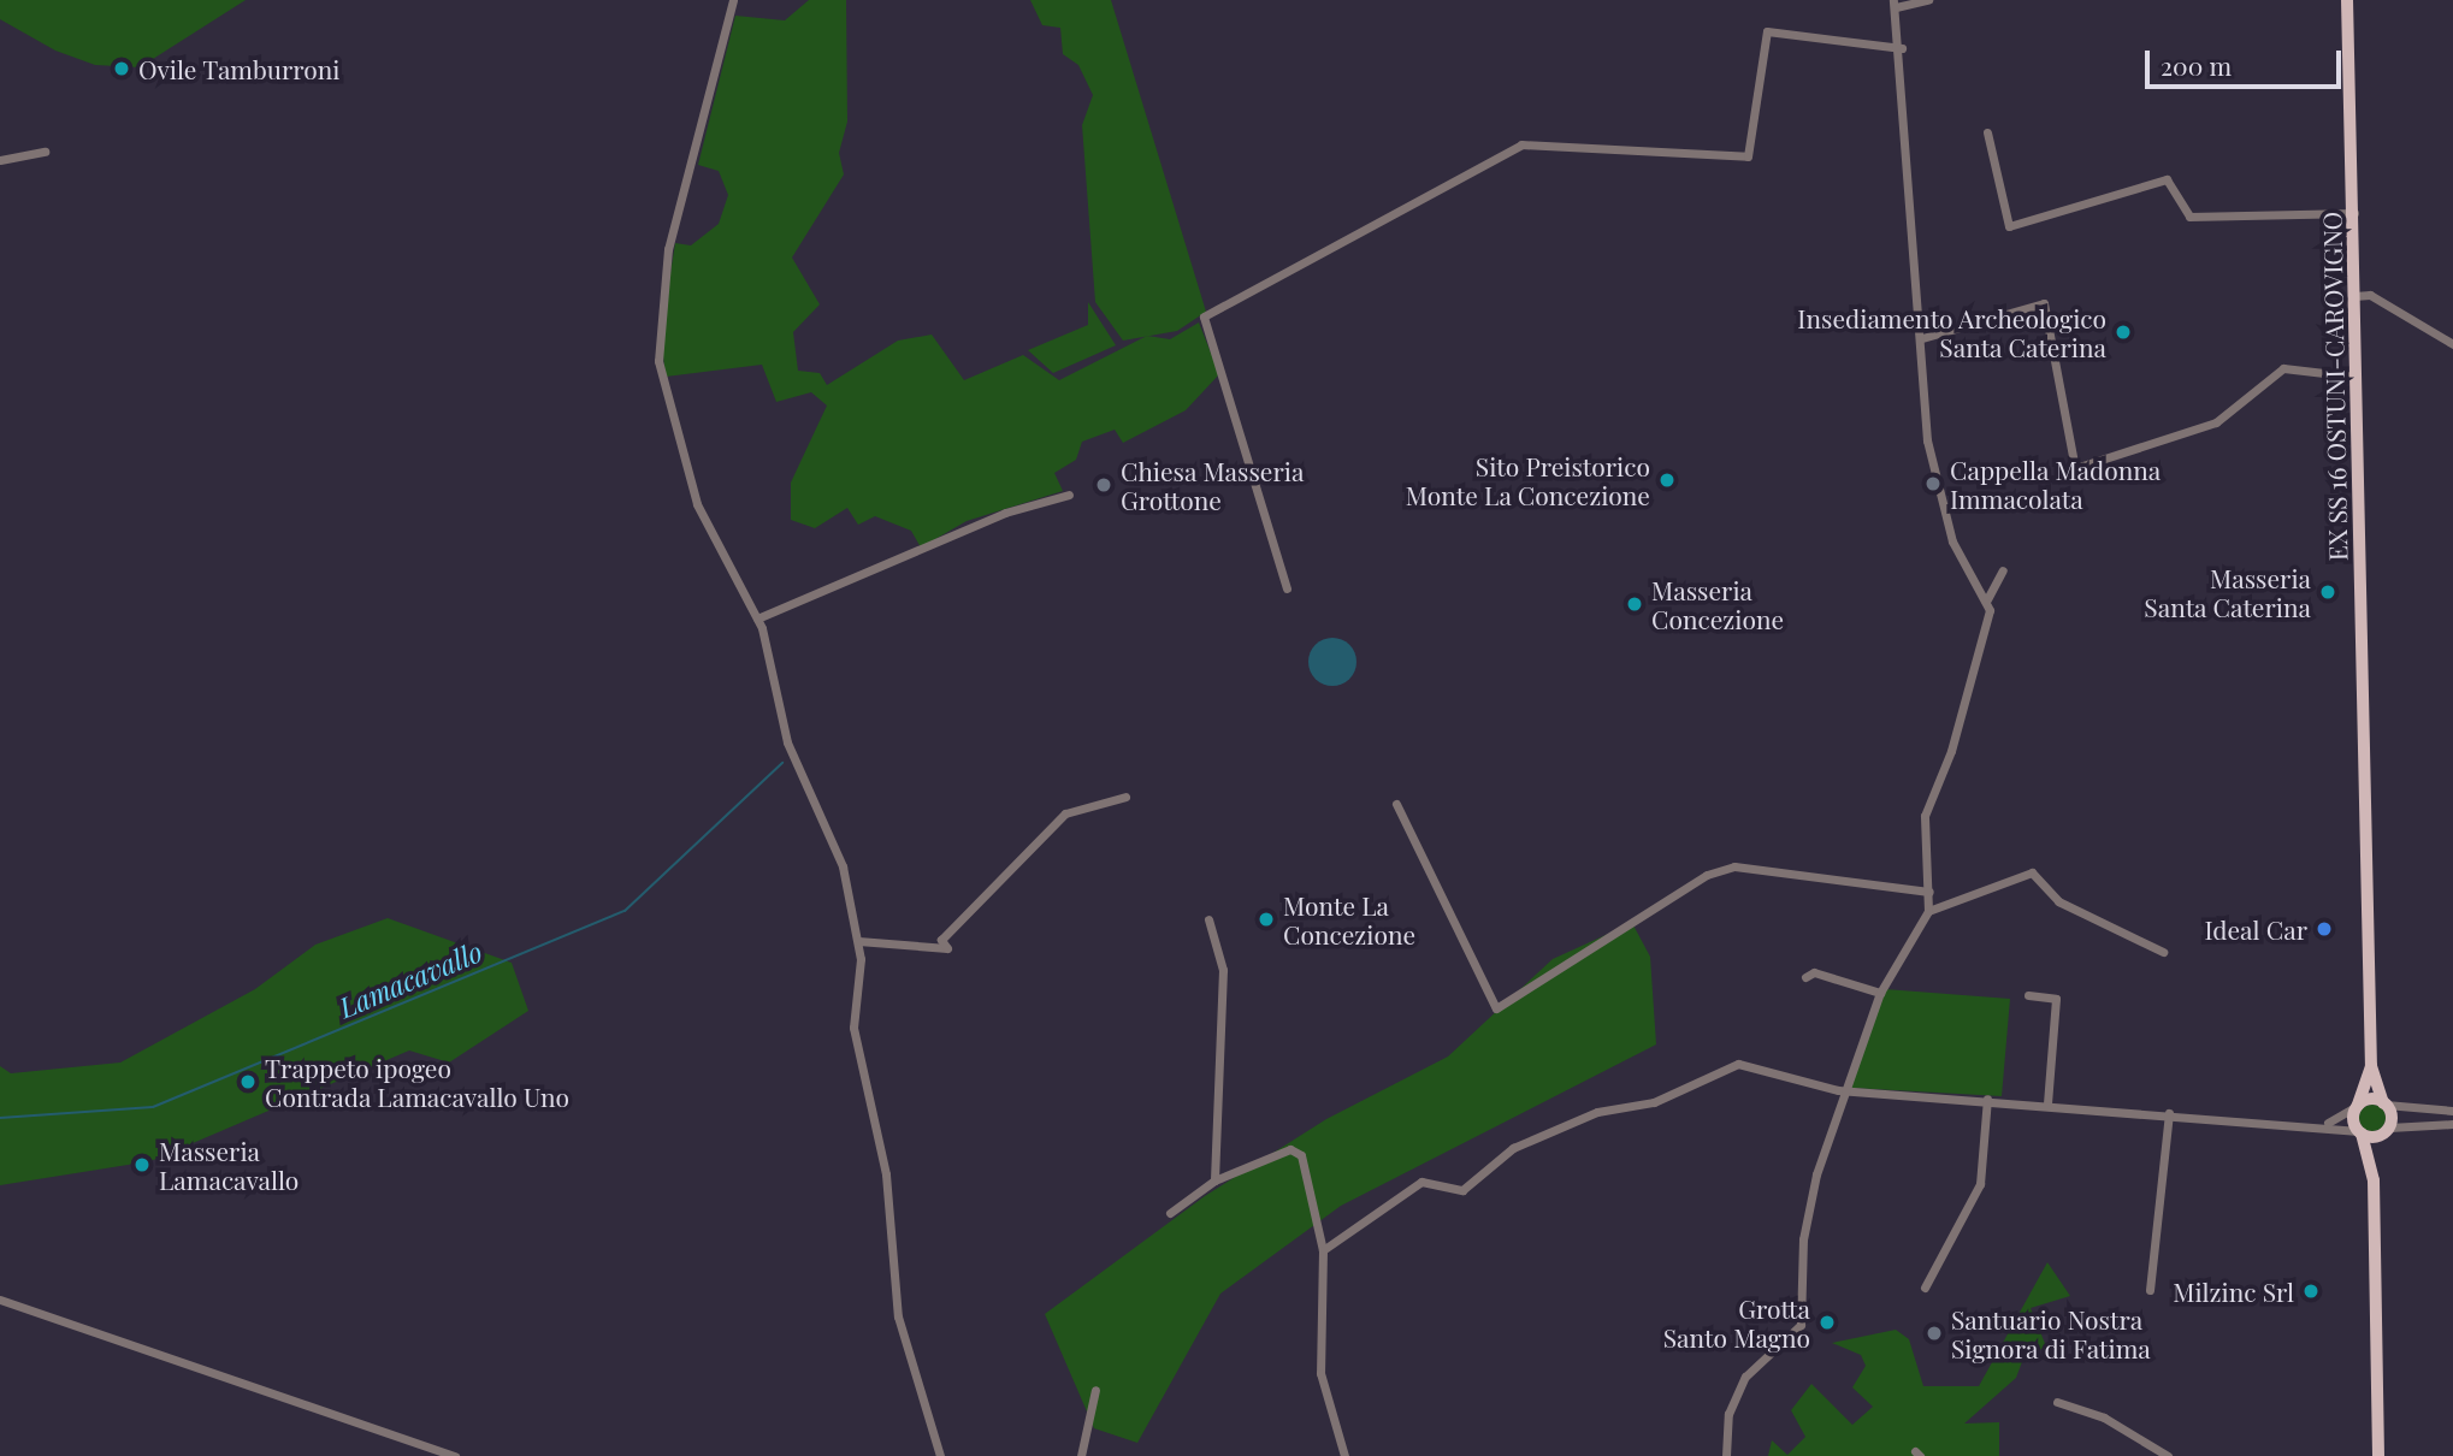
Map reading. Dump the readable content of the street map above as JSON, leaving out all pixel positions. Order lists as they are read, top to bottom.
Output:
{
  "streets": {
    "main road": ["EX SS 16 OSTUNI-CAROVIGNO"]
  },
  "water": ["Lamacavallo"],
  "places": [
    "Ovile Tamburroni",
    "Insediamento Archeologico Santa Caterina",
    "Sito Preistorico Monte La Concezione",
    "Cappella Madonna Immacolata",
    "Chiesa Masseria Grottone",
    "Masseria Santa Caterina",
    "Masseria Concezione",
    "Monte La Concezione",
    "Ideal Car",
    "Trappeto ipogeo Contrada Lamacavallo Uno",
    "Masseria Lamacavallo",
    "Milzinc Srl",
    "Grotta Santo Magno",
    "Santuario Nostra Signora di Fatima"
  ],
  "scale_bar": "200 m"
}
